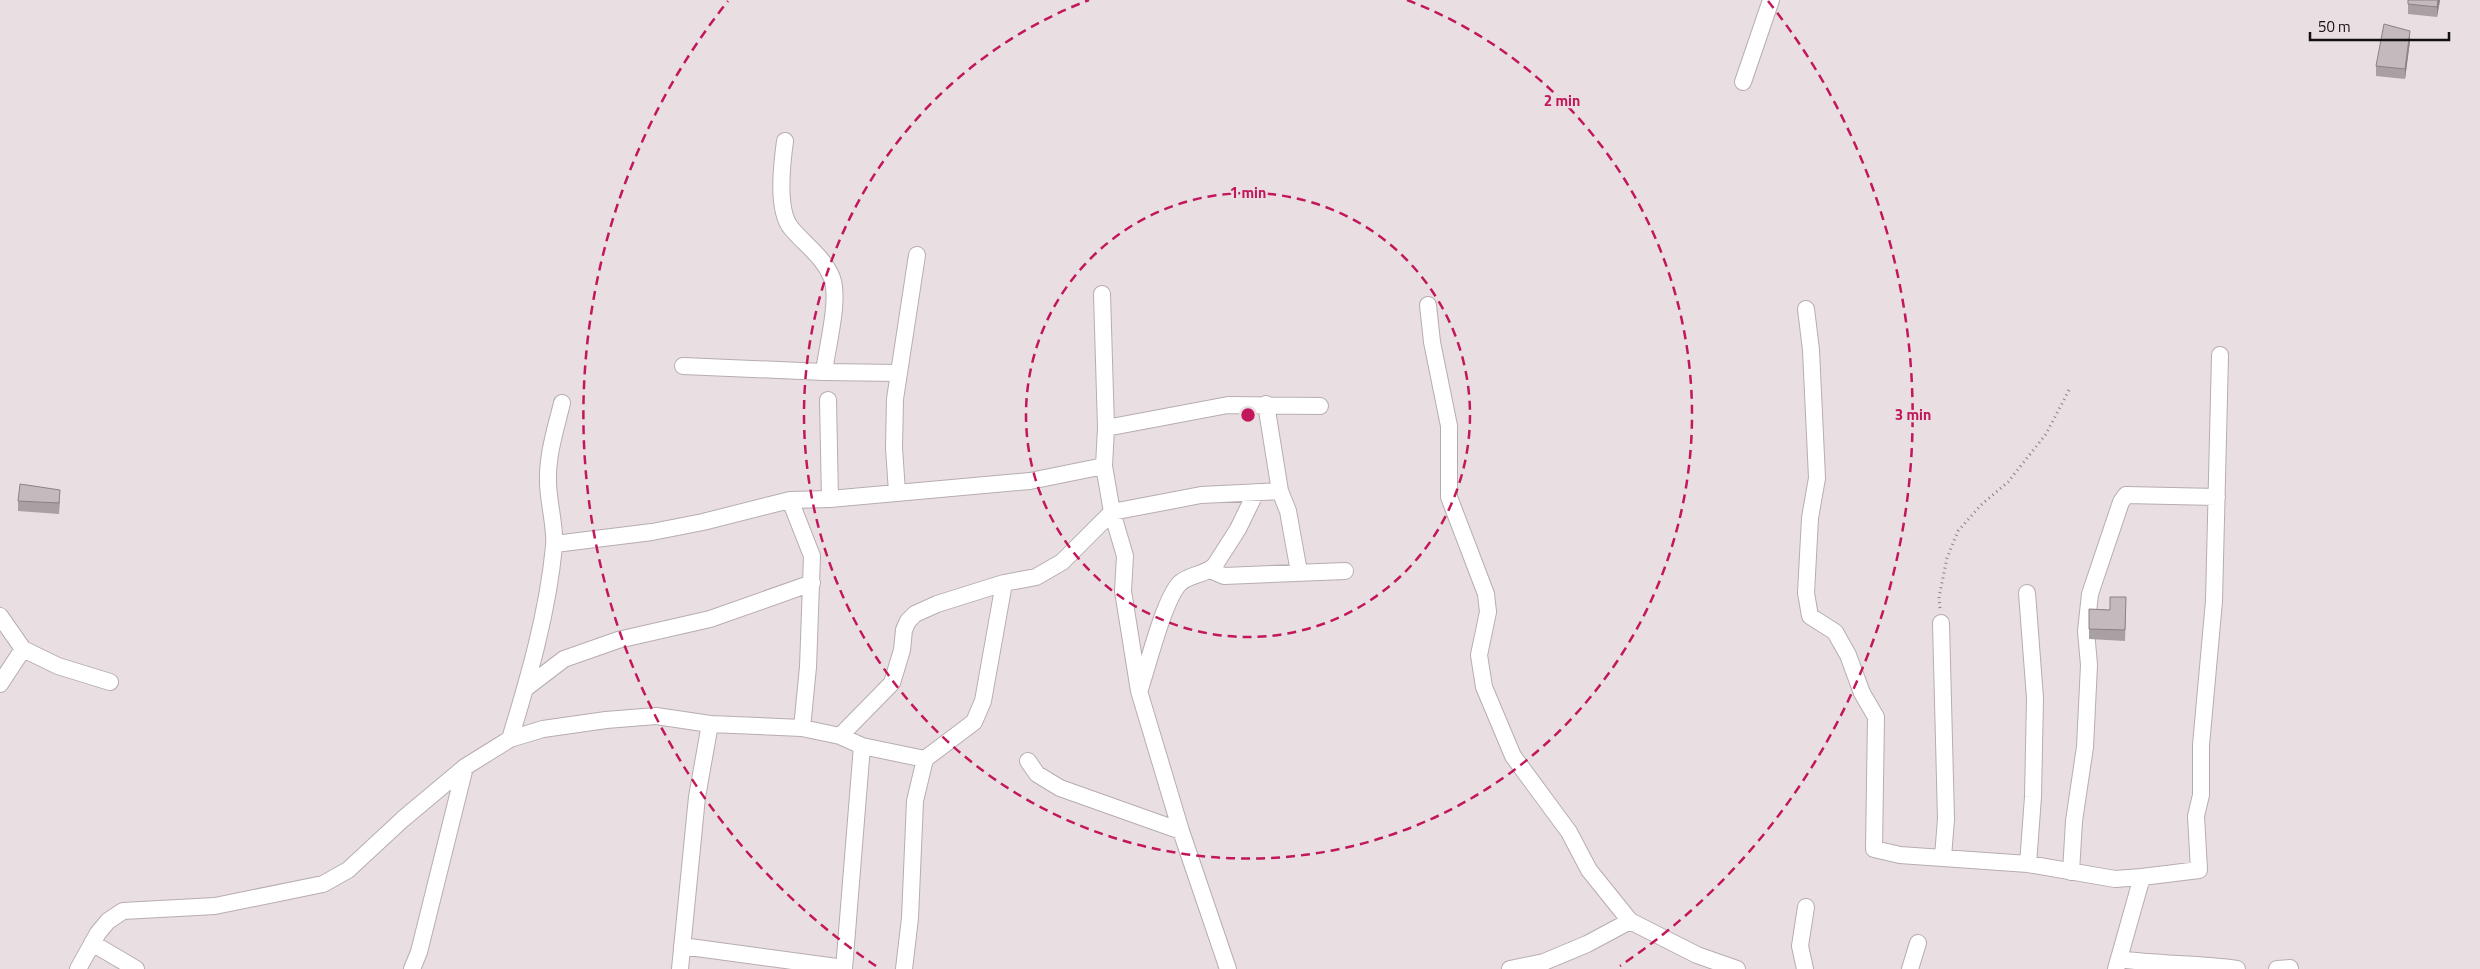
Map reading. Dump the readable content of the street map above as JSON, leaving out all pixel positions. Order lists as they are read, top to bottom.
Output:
{
  "scale_bar": "50 m",
  "rings": ["2 min", "1 min", "3 min"]
}
